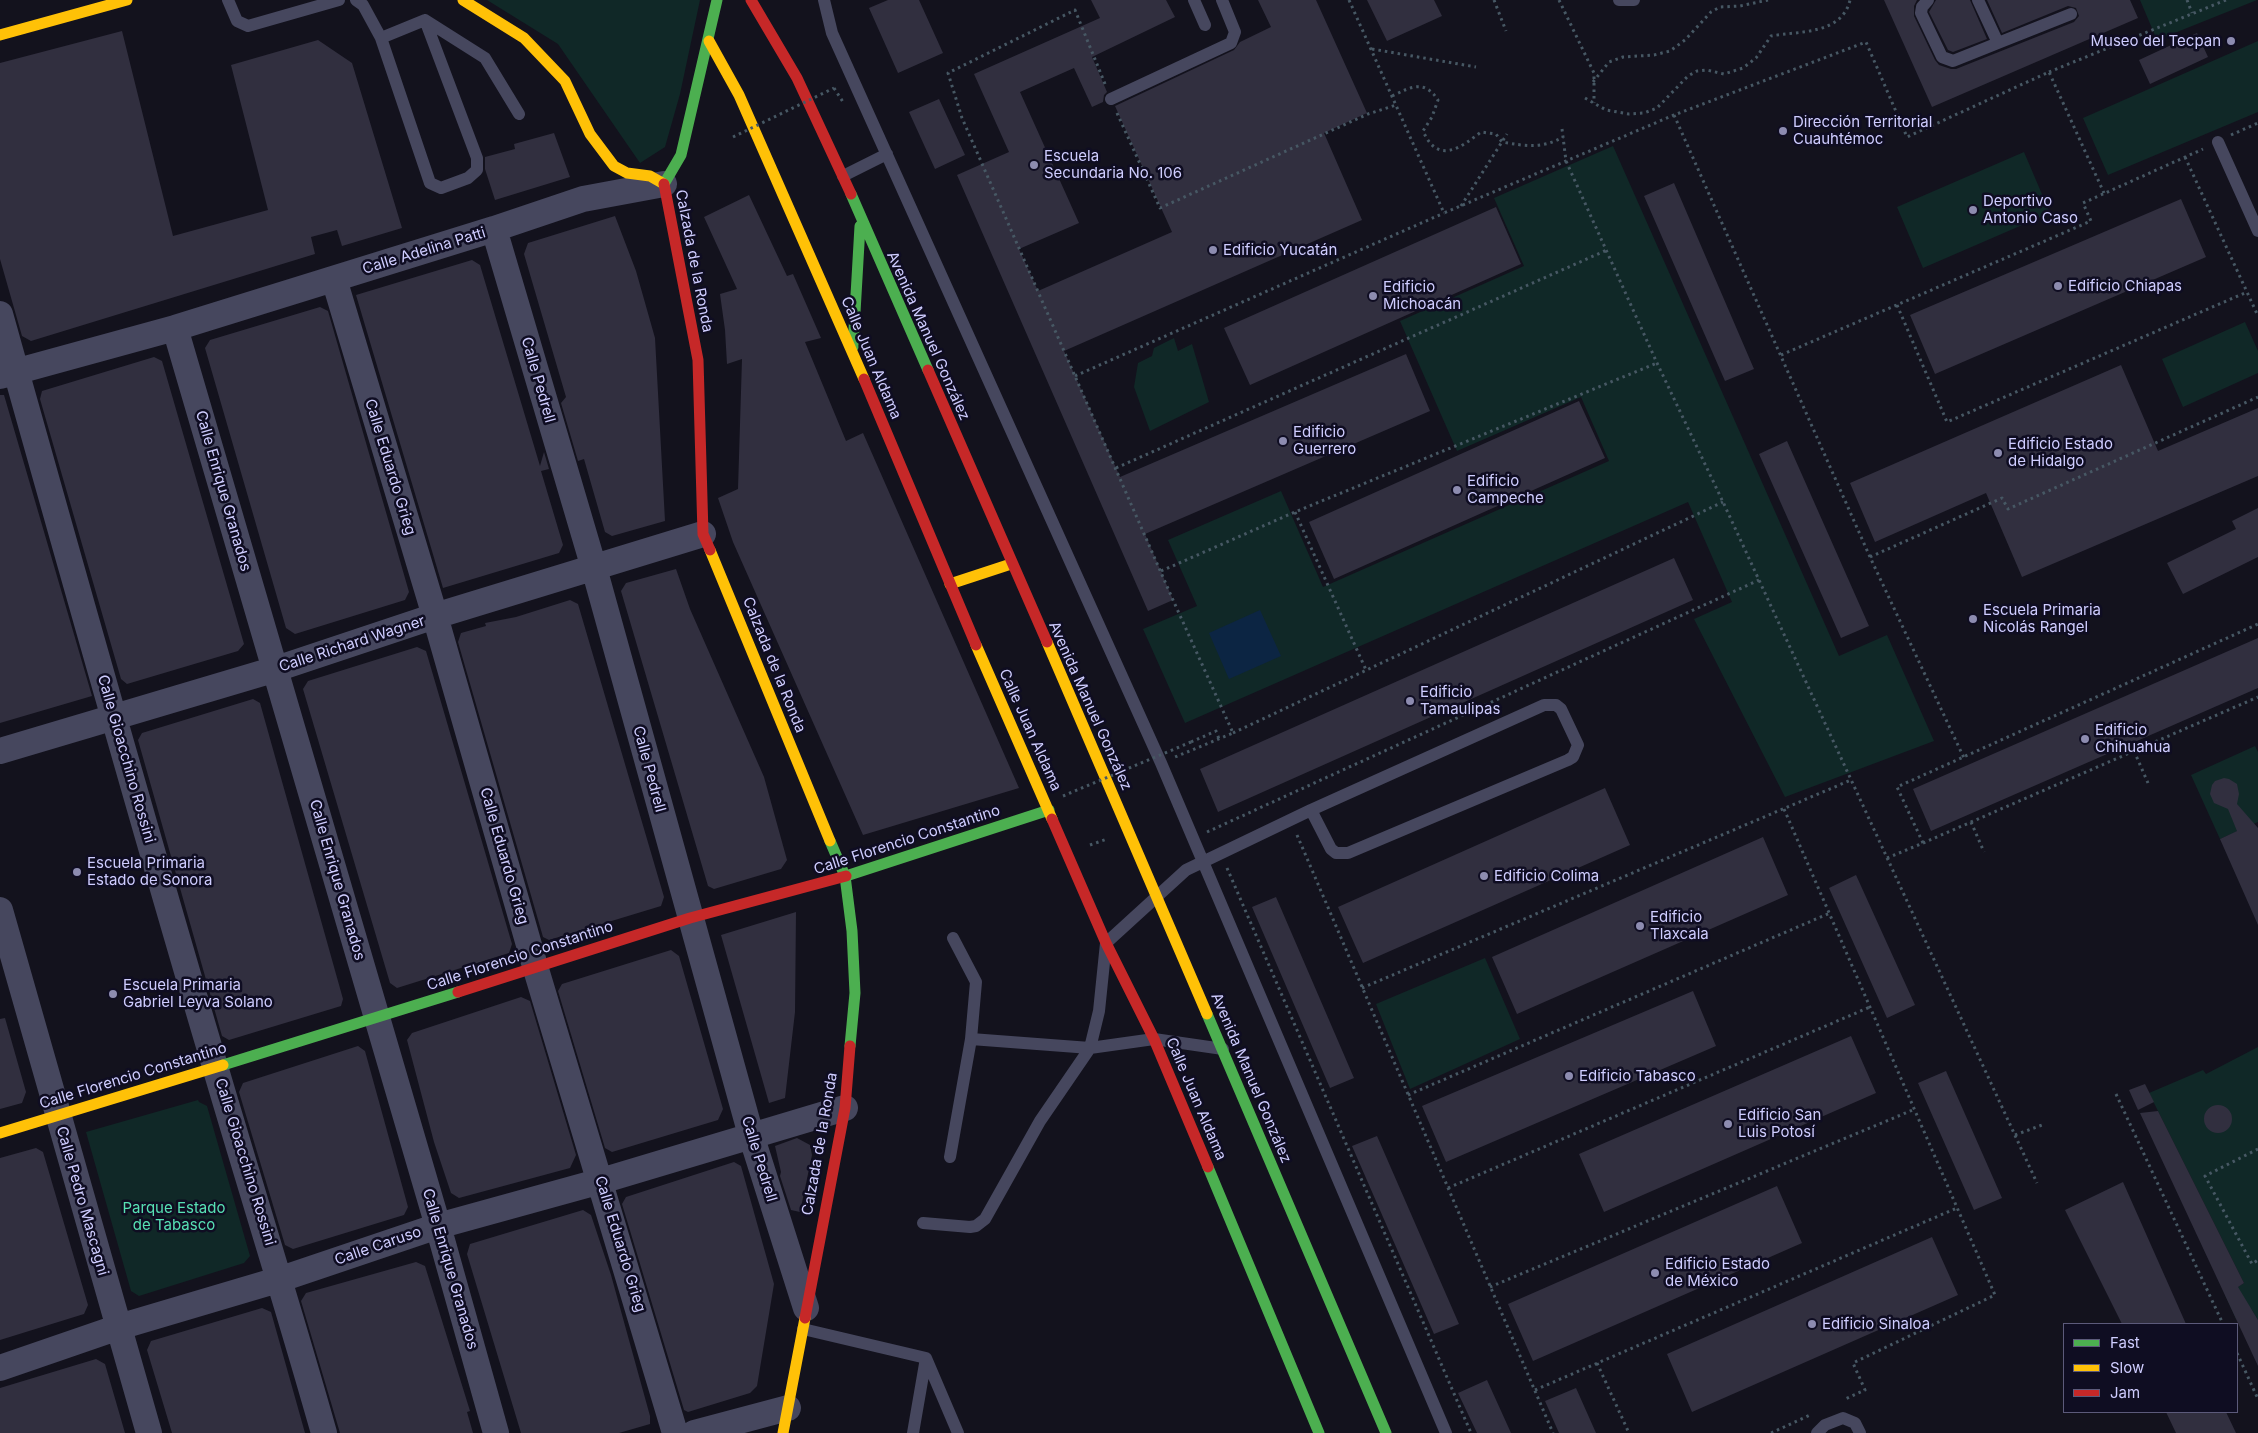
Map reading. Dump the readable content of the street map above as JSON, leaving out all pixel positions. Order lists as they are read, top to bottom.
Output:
{
  "streets": {
    "street": [
      "Calle Adelina Patti",
      "Calzada de la Ronda",
      "Avenida Manuel González",
      "Calle Juan Aldama",
      "Calle Pedrell",
      "Calle Eduardo Grieg",
      "Calle Enrique Granados",
      "Calle Richard Wagner",
      "Calle Gioacchino Rossini",
      "Calle Florencio Constantino",
      "Calle Pedro Mascagni",
      "Calle Caruso"
    ]
  },
  "crossings": [
    ["Calle Adelina Patti", "Calzada de la Ronda"],
    ["Calle Adelina Patti", "Calle Pedrell"],
    ["Calle Adelina Patti", "Calle Eduardo Grieg"],
    ["Calle Adelina Patti", "Calle Enrique Granados"],
    ["Calle Adelina Patti", "Calle Gioacchino Rossini"],
    ["Calzada de la Ronda", "Calle Pedrell"],
    ["Calzada de la Ronda", "Calle Richard Wagner"],
    ["Calzada de la Ronda", "Calle Florencio Constantino"],
    ["Calzada de la Ronda", "Calle Caruso"],
    ["Calle Juan Aldama", "Calle Florencio Constantino"],
    ["Calle Pedrell", "Calle Richard Wagner"],
    ["Calle Pedrell", "Calle Florencio Constantino"],
    ["Calle Pedrell", "Calle Caruso"],
    ["Calle Eduardo Grieg", "Calle Richard Wagner"],
    ["Calle Eduardo Grieg", "Calle Florencio Constantino"],
    ["Calle Eduardo Grieg", "Calle Caruso"],
    ["Calle Enrique Granados", "Calle Richard Wagner"],
    ["Calle Enrique Granados", "Calle Florencio Constantino"],
    ["Calle Enrique Granados", "Calle Caruso"],
    ["Calle Richard Wagner", "Calle Gioacchino Rossini"],
    ["Calle Gioacchino Rossini", "Calle Florencio Constantino"],
    ["Calle Gioacchino Rossini", "Calle Caruso"],
    ["Calle Florencio Constantino", "Calle Pedro Mascagni"],
    ["Calle Pedro Mascagni", "Calle Caruso"]
  ],
  "parks": ["Parque Estado de Tabasco"],
  "places": [
    "Museo del Tecpan",
    "Dirección Territorial Cuauhtémoc",
    "Escuela Secundaria No. 106",
    "Deportivo Antonio Caso",
    "Edificio Yucatán",
    "Edificio Chiapas",
    "Edificio Michoacán",
    "Edificio Guerrero",
    "Edificio Estado de Hidalgo",
    "Edificio Campeche",
    "Escuela Primaria Nicolás Rangel",
    "Edificio Tamaulipas",
    "Edificio Chihuahua",
    "Escuela Primaria Estado de Sonora",
    "Edificio Colima",
    "Edificio Tlaxcala",
    "Escuela Primaria Gabriel Leyva Solano",
    "Edificio Tabasco",
    "Edificio San Luis Potosí",
    "Edificio Estado de México",
    "Edificio Sinaloa"
  ],
  "legend": ["Fast", "Slow", "Jam"]
}
